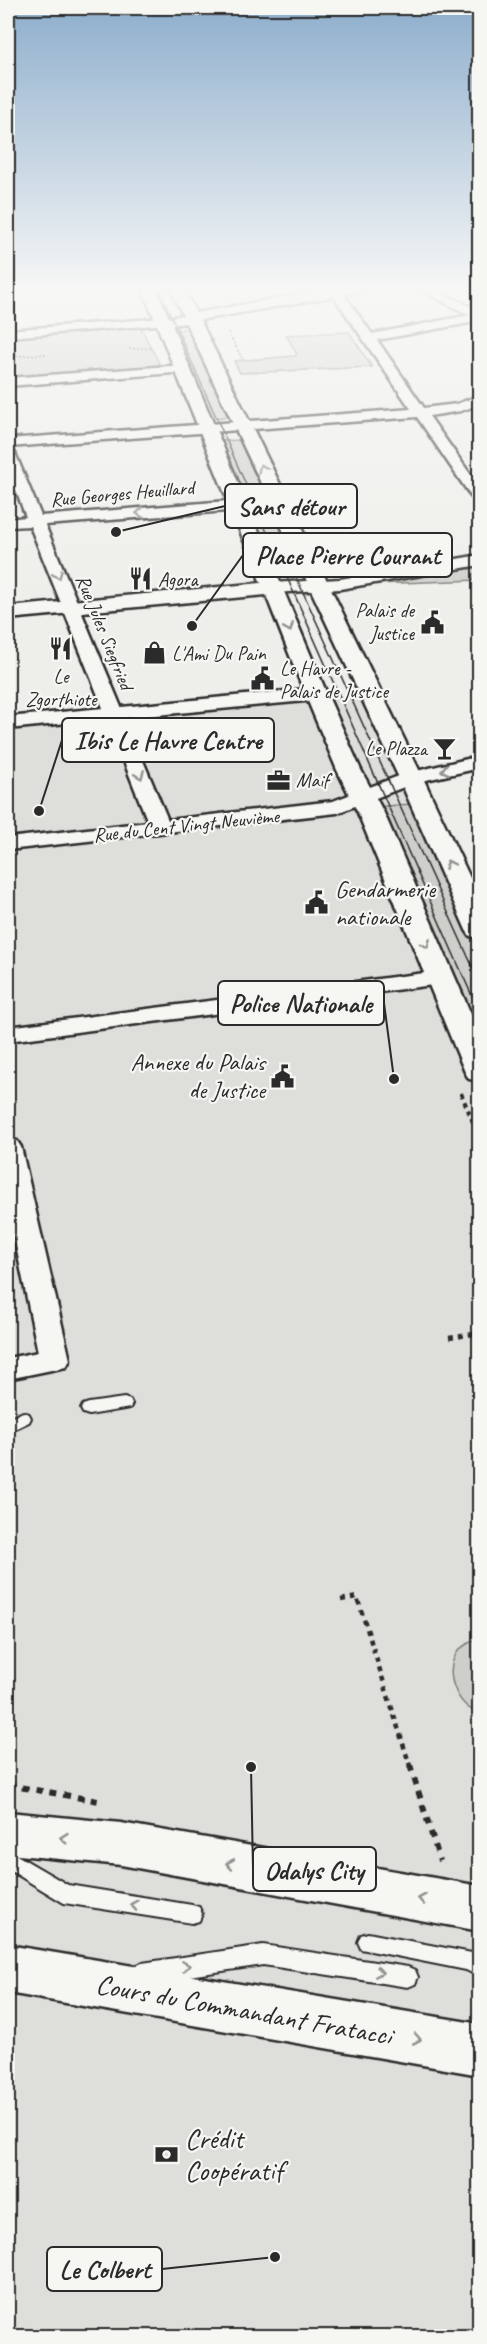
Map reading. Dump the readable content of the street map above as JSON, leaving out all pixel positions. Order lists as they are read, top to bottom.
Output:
{
  "streets": {
    "street": [
      "Rue Georges Heuillard",
      "Rue Jules Siegfried",
      "Rue du Cent Vingt Neuvième",
      "Cours du Commandant Fratacci"
    ]
  },
  "crossings": [
    ["Rue Georges Heuillard", "Rue Jules Siegfried"],
    ["Rue Jules Siegfried", "Rue du Cent Vingt Neuvième"]
  ],
  "places": {
    "other": [
      "Sans détour",
      "Place Pierre Courant",
      "Ibis Le Havre Centre",
      "Police Nationale",
      "Odalys City",
      "Le Colbert"
    ],
    "restaurant": ["Agora", "Le Zgorthiote"],
    "public building": [
      "Palais de Justice",
      "Le Havre - Palais de Justice",
      "Gendarmerie nationale",
      "Annexe du Palais de Justice"
    ],
    "shop": ["L'Ami Du Pain"],
    "bar": ["Le Plazza"],
    "office": ["Maif"],
    "bank": ["Crédit Coopératif"]
  }
}
